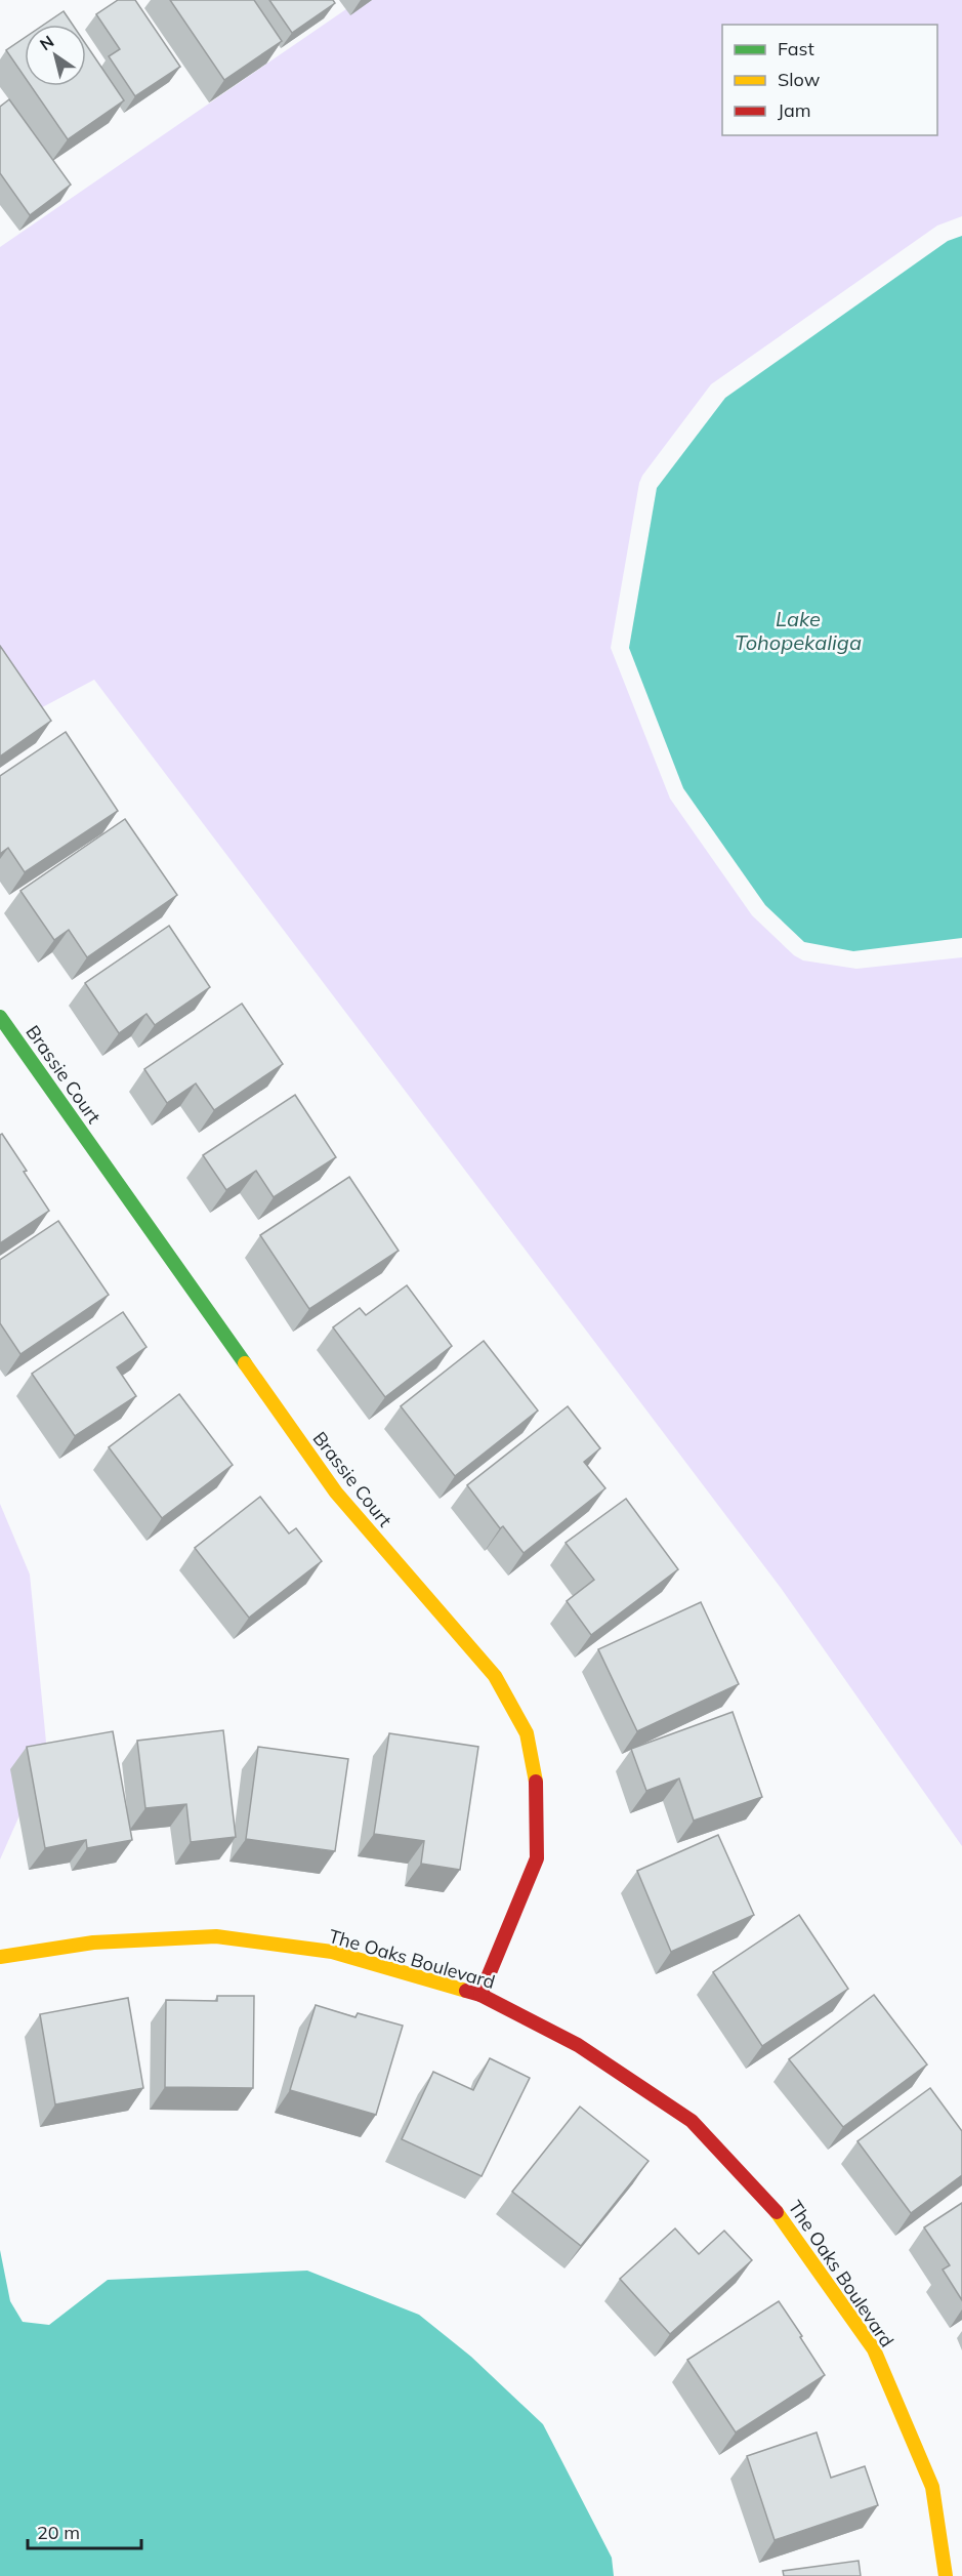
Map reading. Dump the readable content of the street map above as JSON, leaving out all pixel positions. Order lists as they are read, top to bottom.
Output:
{
  "streets": {
    "street": ["Brassie Court", "The Oaks Boulevard"]
  },
  "crossings": [
    ["Brassie Court", "The Oaks Boulevard"]
  ],
  "water": ["Lake Tohopekaliga"],
  "legend": ["Fast", "Slow", "Jam"],
  "scale_bar": "20 m",
  "north": "top left"
}
